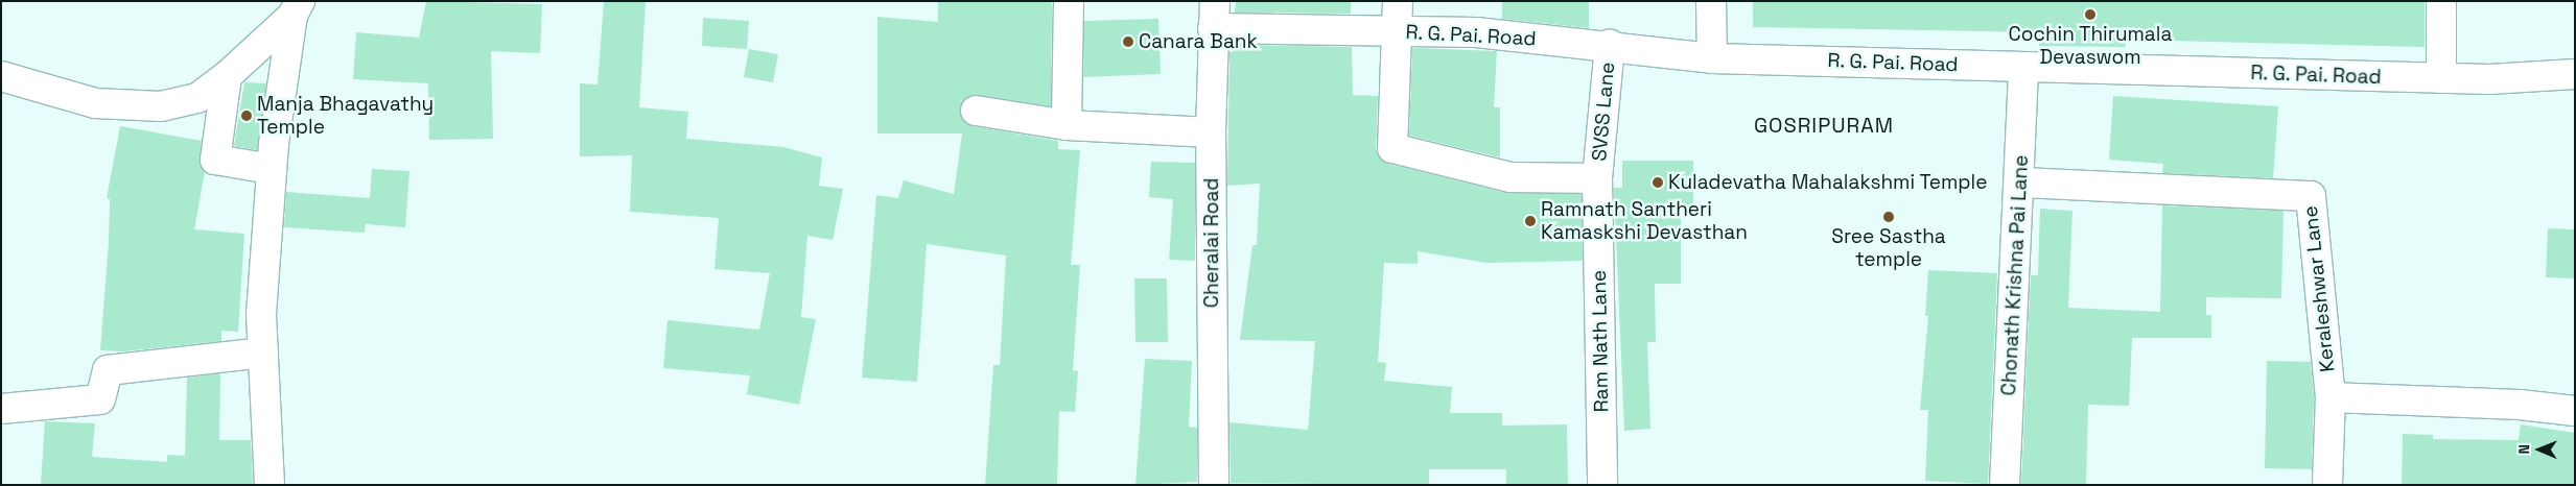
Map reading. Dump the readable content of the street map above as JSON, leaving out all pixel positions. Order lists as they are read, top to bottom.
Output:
{
  "streets": {
    "street": [
      "R. G. Pai. Road",
      "SVSS Lane",
      "Cheralai Road",
      "Chonath Krishna Pai Lane",
      "Keraleshwar Lane",
      "Ram Nath Lane"
    ]
  },
  "crossings": [
    ["R. G. Pai. Road", "SVSS Lane"],
    ["R. G. Pai. Road", "Cheralai Road"],
    ["R. G. Pai. Road", "Chonath Krishna Pai Lane"],
    ["SVSS Lane", "Ram Nath Lane"],
    ["Chonath Krishna Pai Lane", "Keraleshwar Lane"]
  ],
  "districts": ["GOSRIPURAM"],
  "places": [
    "Cochin Thirumala Devaswom",
    "Canara Bank",
    "Manja Bhagavathy Temple",
    "Kuladevatha Mahalakshmi Temple",
    "Sree Sastha temple",
    "Ramnath Santheri Kamaskshi Devasthan"
  ],
  "north": "left"
}
